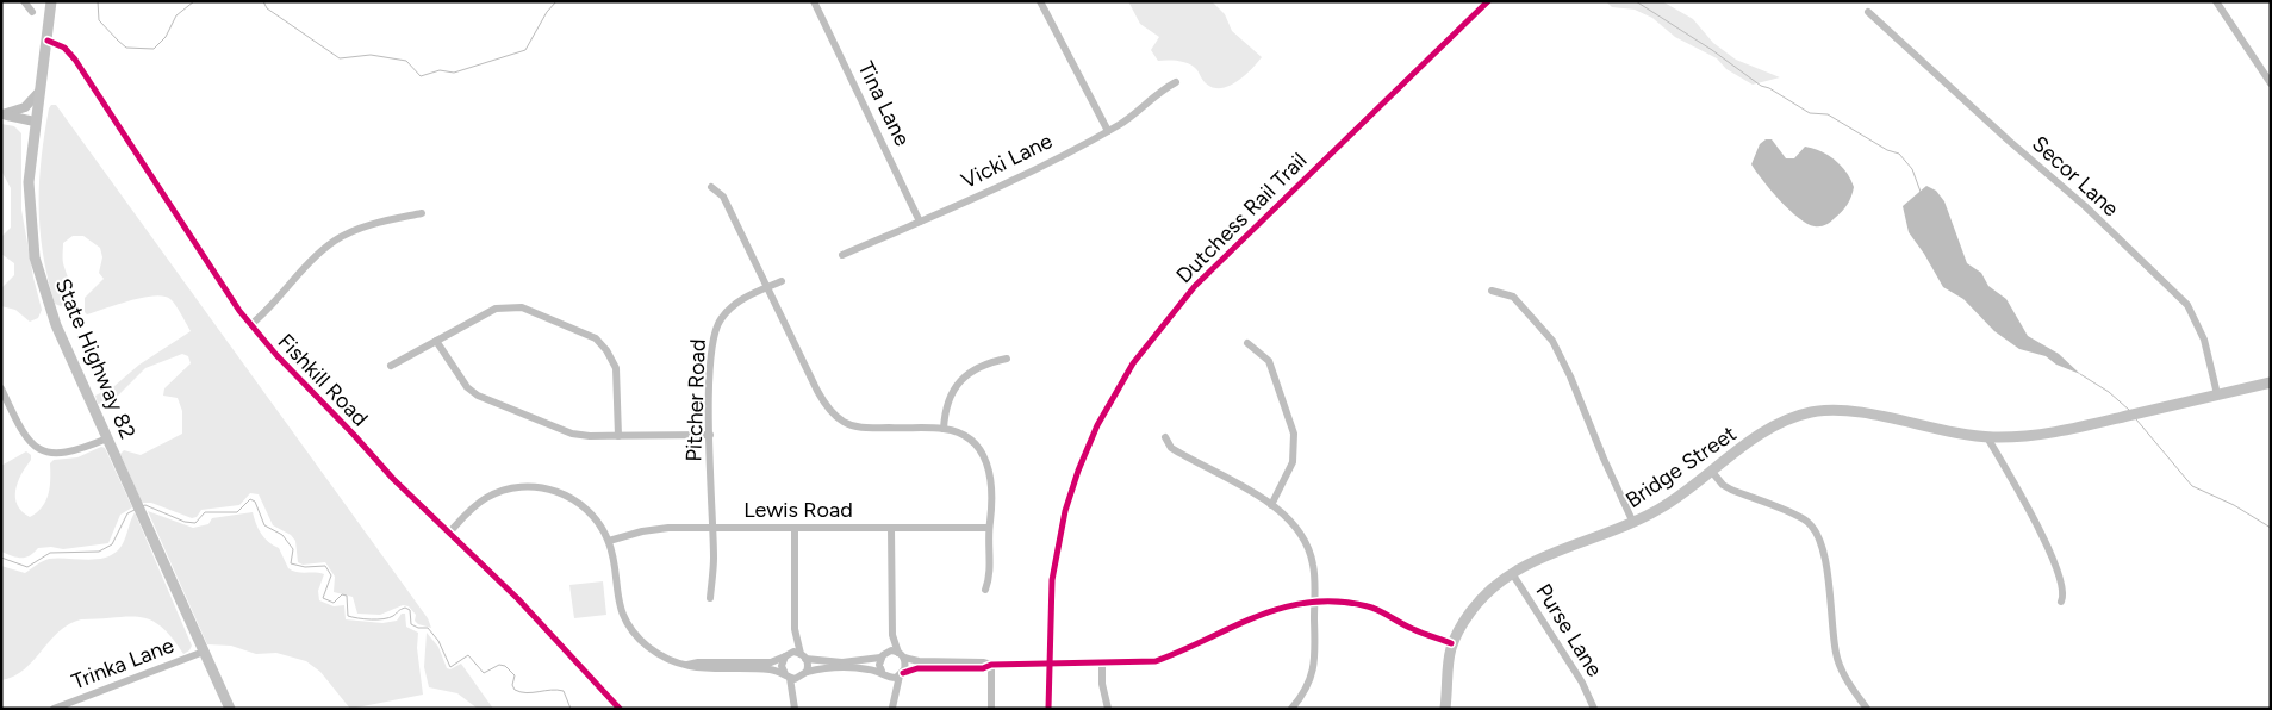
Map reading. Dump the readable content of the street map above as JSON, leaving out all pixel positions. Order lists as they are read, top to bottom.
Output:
{
  "streets": {
    "main road": ["State Highway 82", "Bridge Street"],
    "street": [
      "Tina Lane",
      "Vicki Lane",
      "Secor Lane",
      "Fishkill Road",
      "Pitcher Road",
      "Lewis Road",
      "Purse Lane",
      "Trinka Lane"
    ],
    "cycle path": ["Dutchess Rail Trail"]
  },
  "crossings": [
    ["Tina Lane", "Vicki Lane"],
    ["Secor Lane", "Bridge Street"],
    ["State Highway 82", "Fishkill Road"],
    ["State Highway 82", "Trinka Lane"],
    ["Pitcher Road", "Lewis Road"],
    ["Bridge Street", "Purse Lane"]
  ]
}
